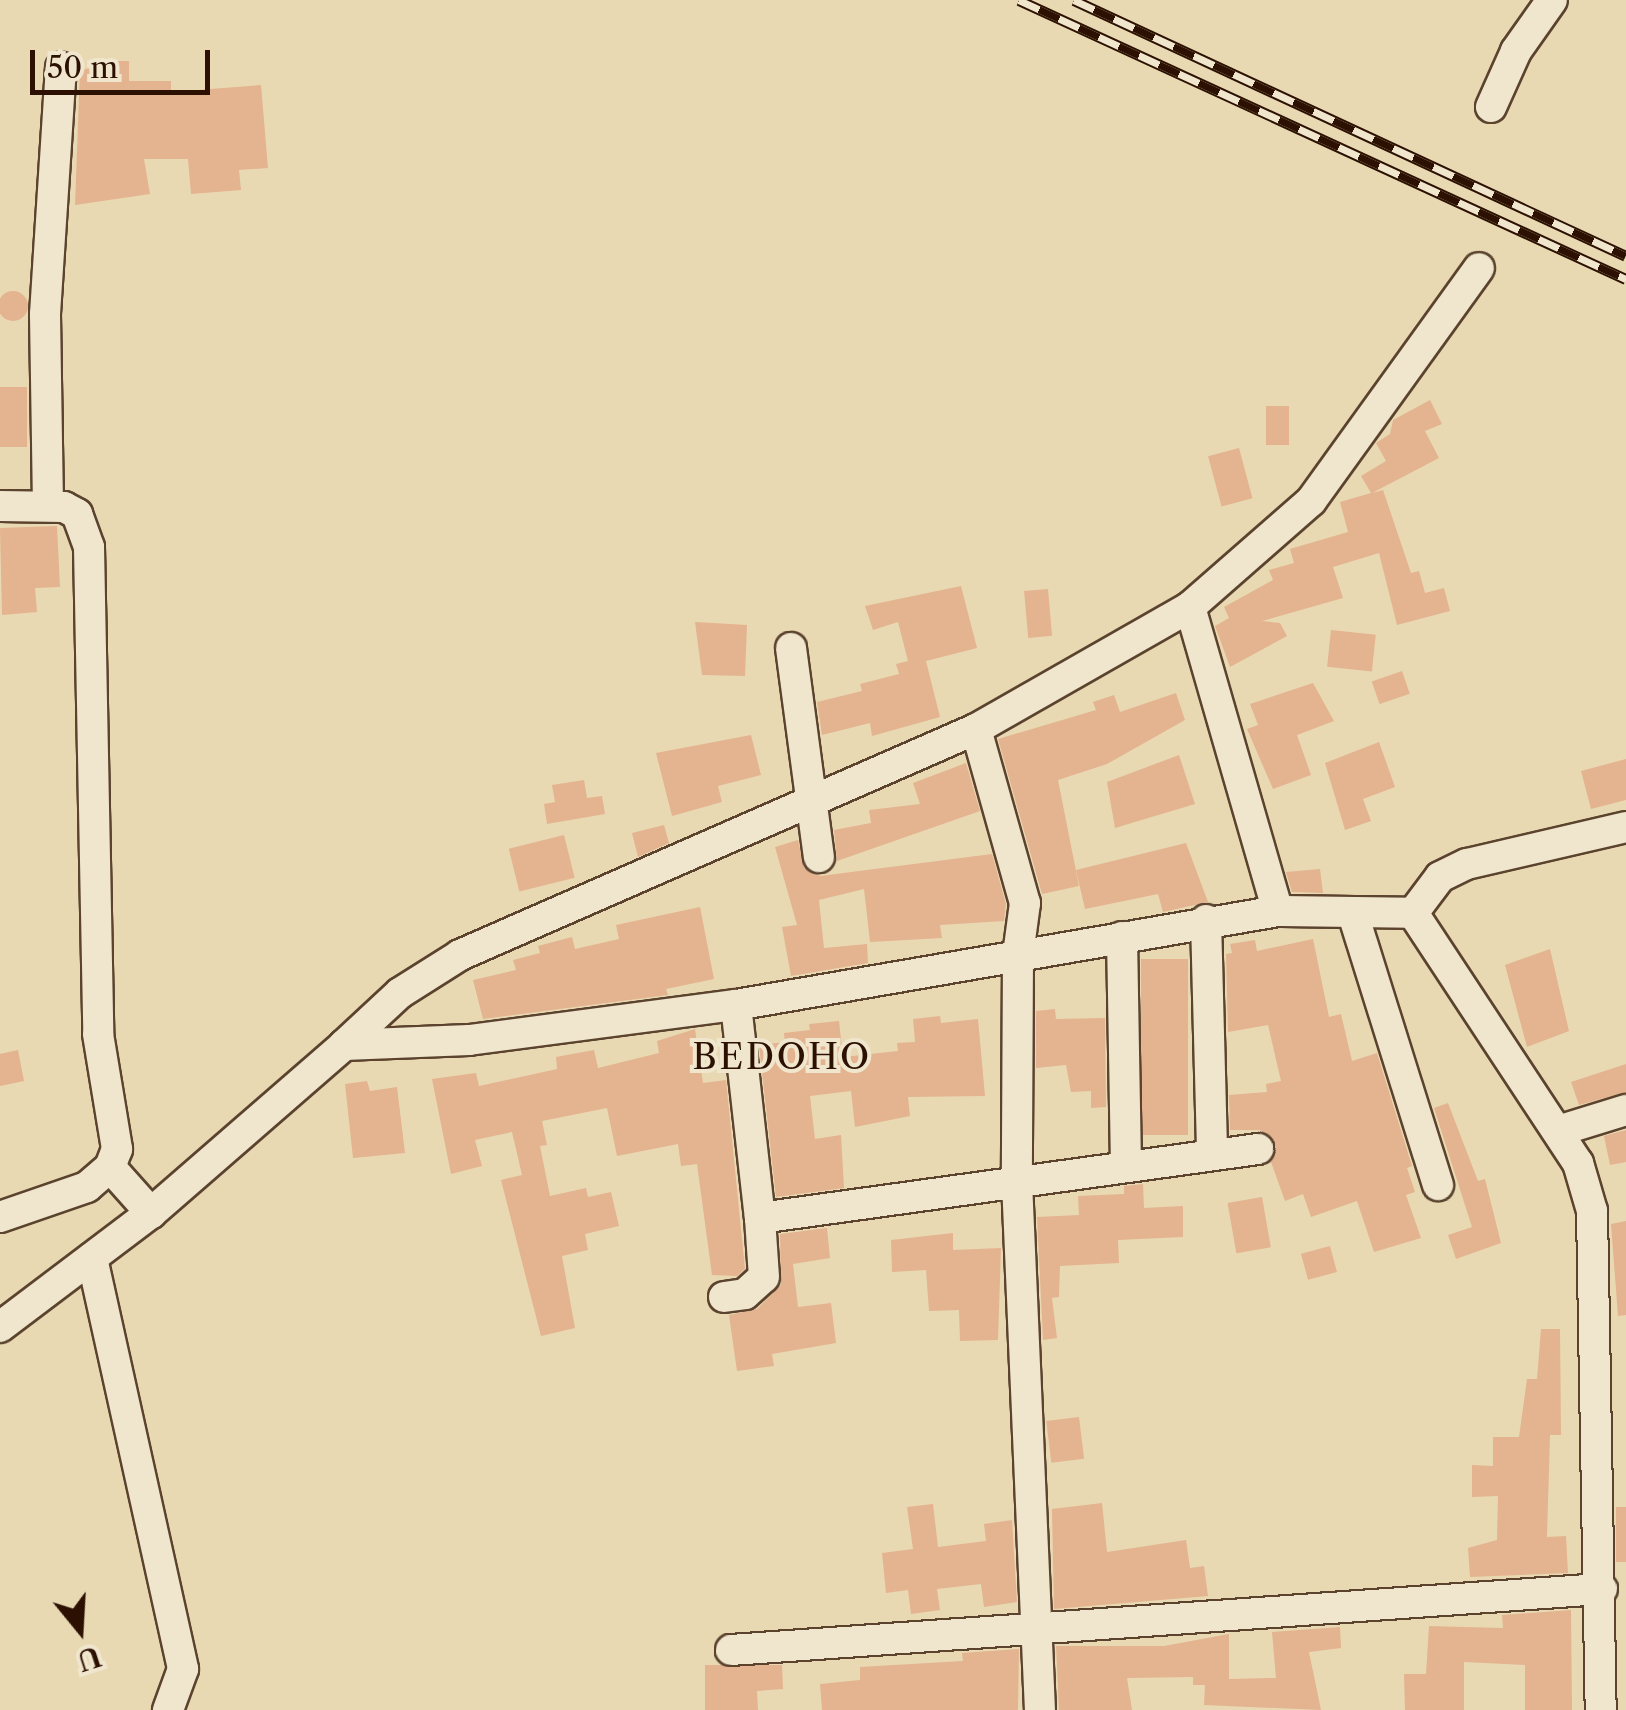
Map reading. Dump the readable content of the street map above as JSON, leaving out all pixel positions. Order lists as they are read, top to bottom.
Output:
{
  "districts": ["BEDOHO"],
  "scale_bar": "50 m",
  "north": "bottom"
}
